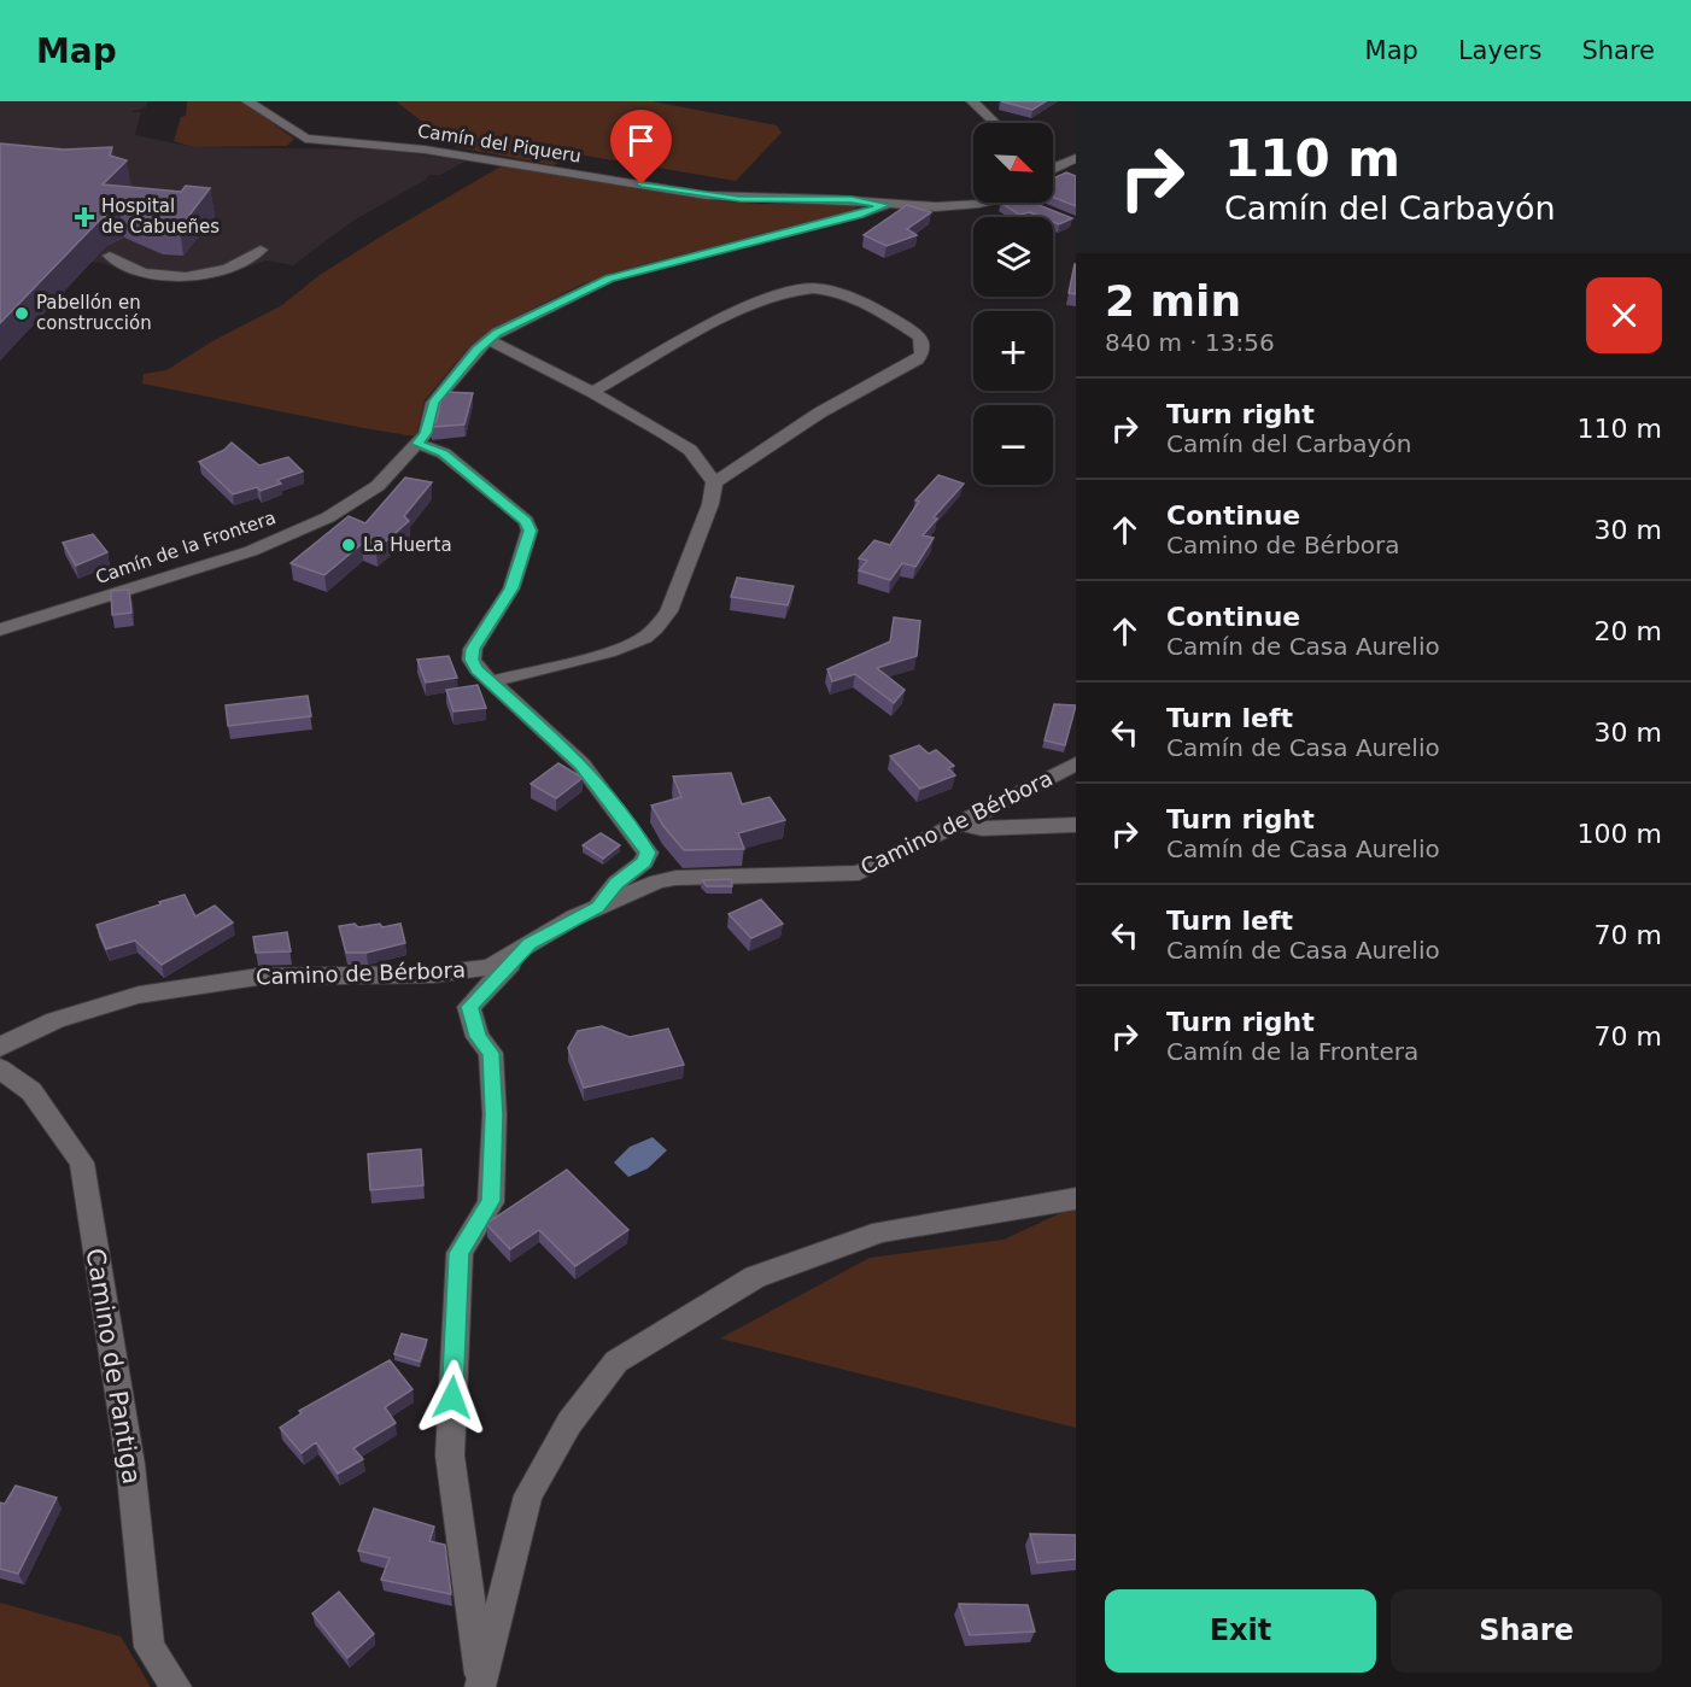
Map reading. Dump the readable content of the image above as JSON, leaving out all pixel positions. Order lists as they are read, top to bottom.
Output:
{
  "streets": {
    "street": [
      "Camín del Piqueru",
      "Camín de la Frontera",
      "Camino de Bérbora",
      "Camino de Pantiga"
    ]
  },
  "crossings": [
    ["Camín del Piqueru", "Camín de la Frontera"]
  ],
  "places": {
    "health": ["Hospital de Cabueñes"],
    "other": ["Pabellón en construcción", "La Huerta"]
  },
  "north": "bottom right",
  "page": {
    "header": "Map",
    "nav": ["Map", "Layers", "Share"],
    "turn": ["110 m", "Camín del Carbayón"],
    "map_buttons": ["+", "−"],
    "heading": ["2 min", "840 m · 13:56"],
    "list": [
      {
        "name": "Turn right",
        "note": "Camín del Carbayón",
        "value": "110 m"
      },
      {
        "name": "Continue",
        "note": "Camino de Bérbora",
        "value": "30 m"
      },
      {
        "name": "Continue",
        "note": "Camín de Casa Aurelio",
        "value": "20 m"
      },
      {
        "name": "Turn left",
        "note": "Camín de Casa Aurelio",
        "value": "30 m"
      },
      {
        "name": "Turn right",
        "note": "Camín de Casa Aurelio",
        "value": "100 m"
      },
      {
        "name": "Turn left",
        "note": "Camín de Casa Aurelio",
        "value": "70 m"
      },
      {
        "name": "Turn right",
        "note": "Camín de la Frontera",
        "value": "70 m"
      }
    ],
    "buttons": ["Exit", "Share"]
  }
}
